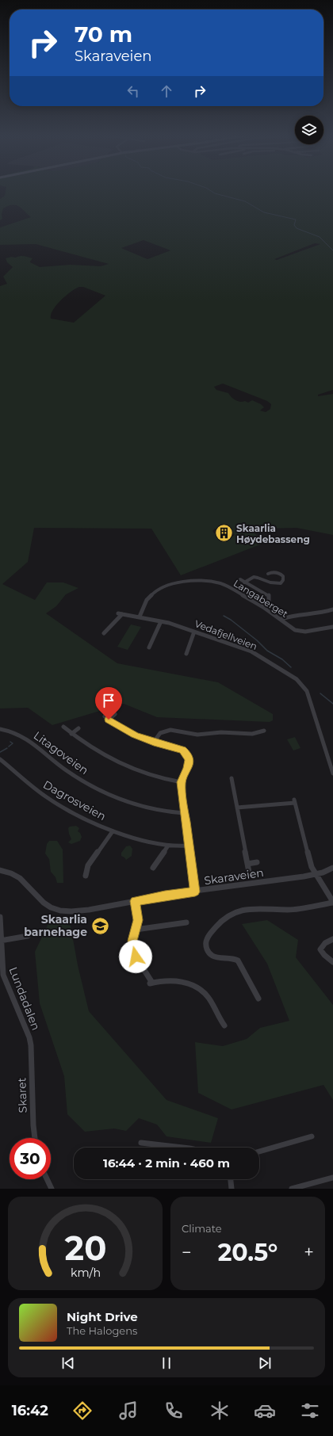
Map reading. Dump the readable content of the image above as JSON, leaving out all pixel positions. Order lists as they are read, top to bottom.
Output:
{
  "streets": {
    "street": [
      "Langaberget",
      "Vedafjellveien",
      "Litagoveien",
      "Dagrosveien",
      "Skaraveien",
      "Lundadalen",
      "Skaret"
    ]
  },
  "crossings": [
    ["Langaberget", "Vedafjellveien"],
    ["Lundadalen", "Skaret"]
  ],
  "places": {
    "building": ["Skaarlia Høydebasseng"],
    "school or university": ["Skaarlia barnehage"]
  },
  "page": {
    "turn": ["70 m", "Skaraveien"],
    "limit": "30",
    "trip": "16:44 · 2 min · 460 m",
    "tile": "Climate",
    "heat": ["−", "20.5°", "+"],
    "song": ["Night Drive", "The Halogens"],
    "tabs": "16:42",
    "gauge": ["20", "km/h"]
  }
}
